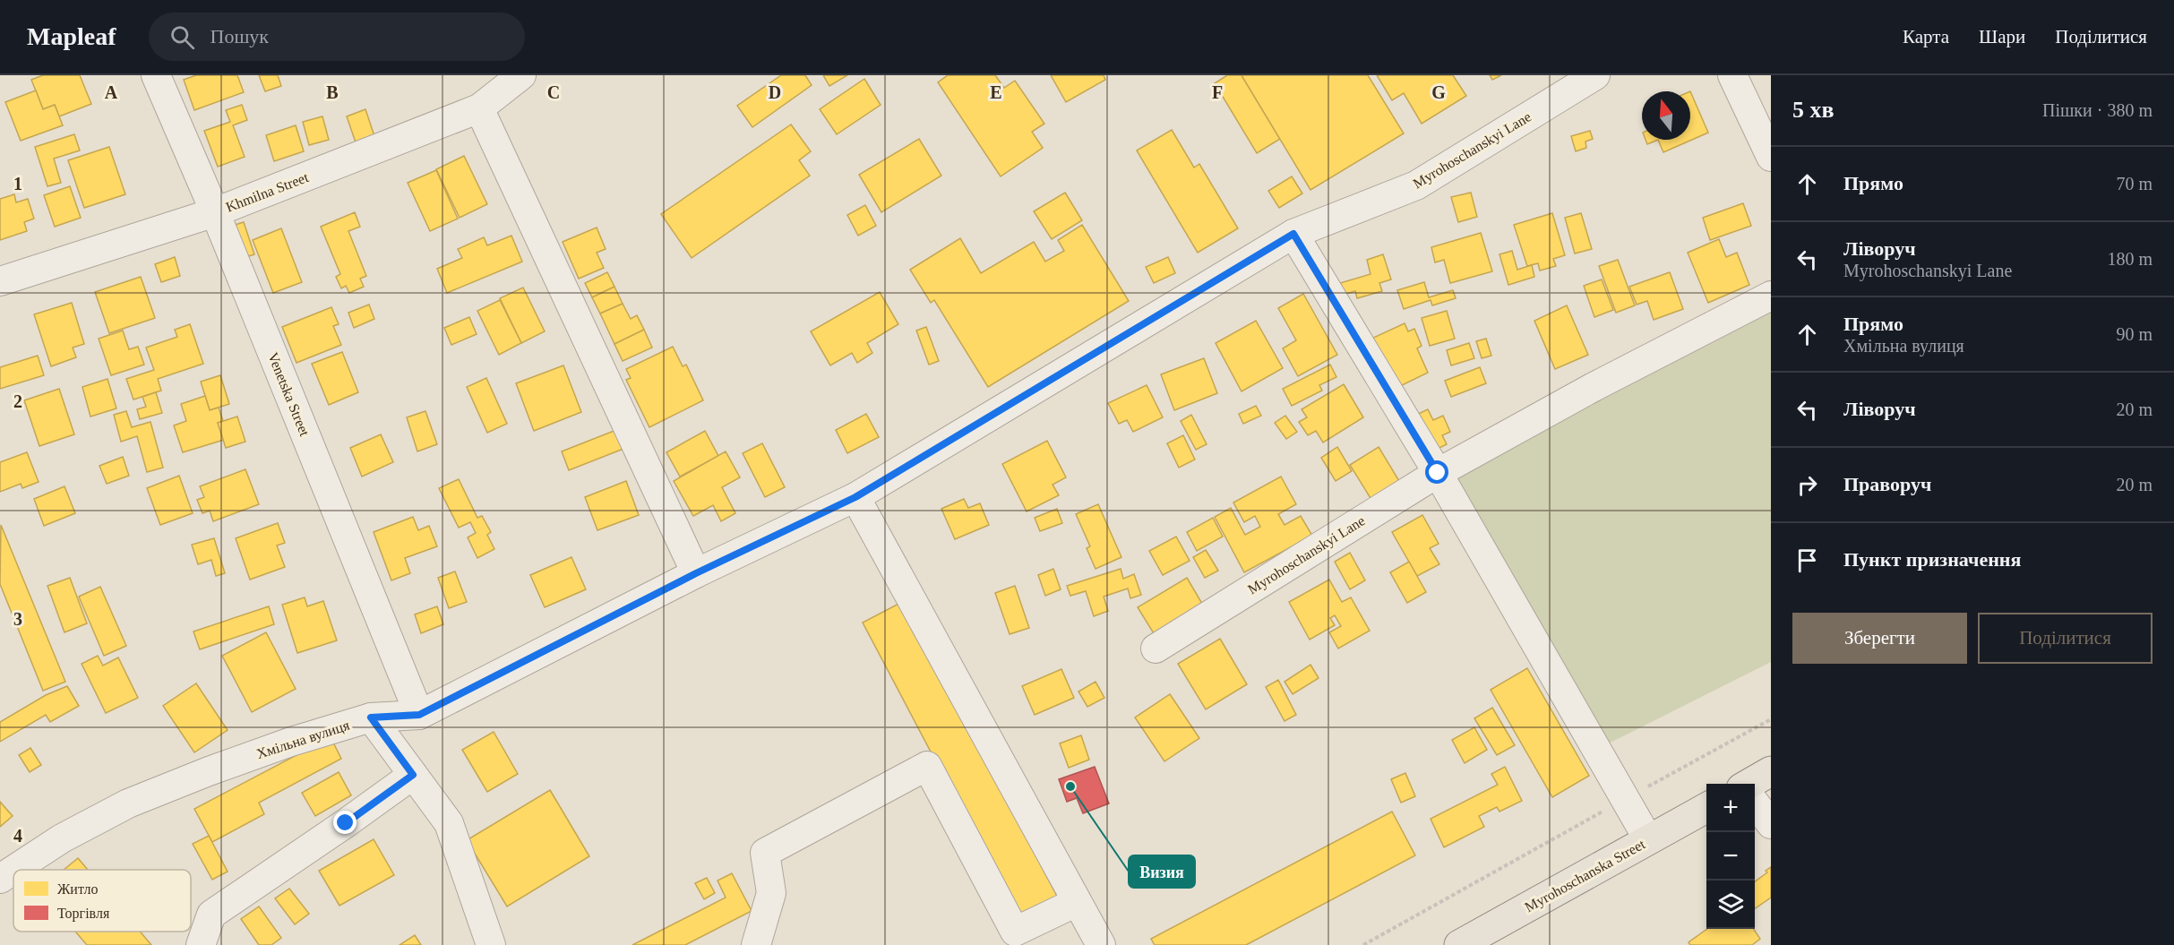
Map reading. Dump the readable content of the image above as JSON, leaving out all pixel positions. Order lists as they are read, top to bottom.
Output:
{
  "streets": {
    "main road": ["Myrohoschanska Street"],
    "street": [
      "Myrohoschanskyi Lane",
      "Khmilna Street",
      "Venetska Street",
      "Хмільна вулиця"
    ]
  },
  "crossings": [
    ["Myrohoschanskyi Lane", "Хмільна вулиця"],
    ["Khmilna Street", "Venetska Street"],
    ["Venetska Street", "Хмільна вулиця"]
  ],
  "places": ["Визия"],
  "legend": ["Житло", "Торгівля"],
  "north": "top",
  "page": {
    "header": "Mapleaf",
    "search": "Пошук",
    "nav": ["Карта", "Шари", "Поділитися"],
    "heading": ["5 хв", "Пішки · 380 m"],
    "list": [
      ["Прямо", "70 m"],
      ["Ліворуч", "Myrohoschanskyi Lane", "180 m"],
      ["Прямо", "Хмільна вулиця", "90 m"],
      ["Ліворуч", "20 m"],
      ["Праворуч", "20 m"],
      "Пункт призначення"
    ],
    "buttons": ["Зберегти", "Поділитися"],
    "map_buttons": ["+", "−"]
  },
  "grid": {
    "columns": [
      "A",
      "B",
      "C",
      "D",
      "E",
      "F",
      "G"
    ],
    "rows": [
      "1",
      "2",
      "3",
      "4"
    ]
  }
}
